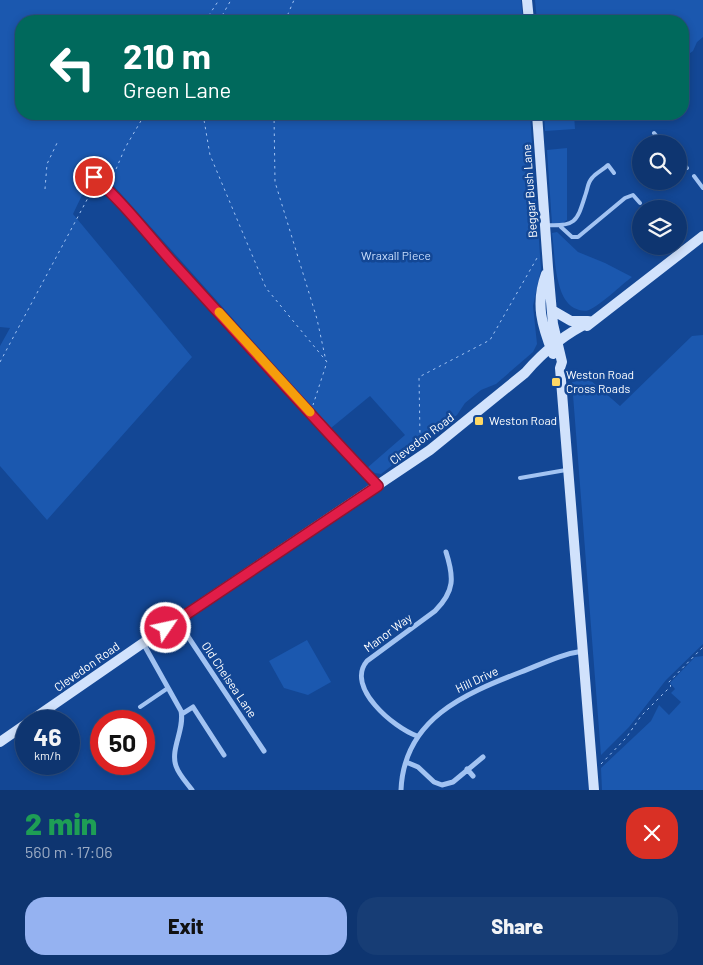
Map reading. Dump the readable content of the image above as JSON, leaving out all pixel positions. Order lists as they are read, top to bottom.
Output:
{
  "streets": {
    "main road": ["Beggar Bush Lane", "Clevedon Road"],
    "street": ["Manor Way", "Old Chelsea Lane", "Hill Drive"]
  },
  "crossings": [
    ["Beggar Bush Lane", "Clevedon Road"],
    ["Clevedon Road", "Old Chelsea Lane"],
    ["Manor Way", "Hill Drive"]
  ],
  "parks": ["Wraxall Piece"],
  "places": {
    "transit": ["Weston Road Cross Roads", "Weston Road"]
  },
  "page": {
    "turn": ["210 m", "Green Lane"],
    "speed": "46 km/h",
    "limit": "50",
    "heading": ["2 min", "560 m · 17:06"],
    "buttons": ["Exit", "Share"]
  }
}
